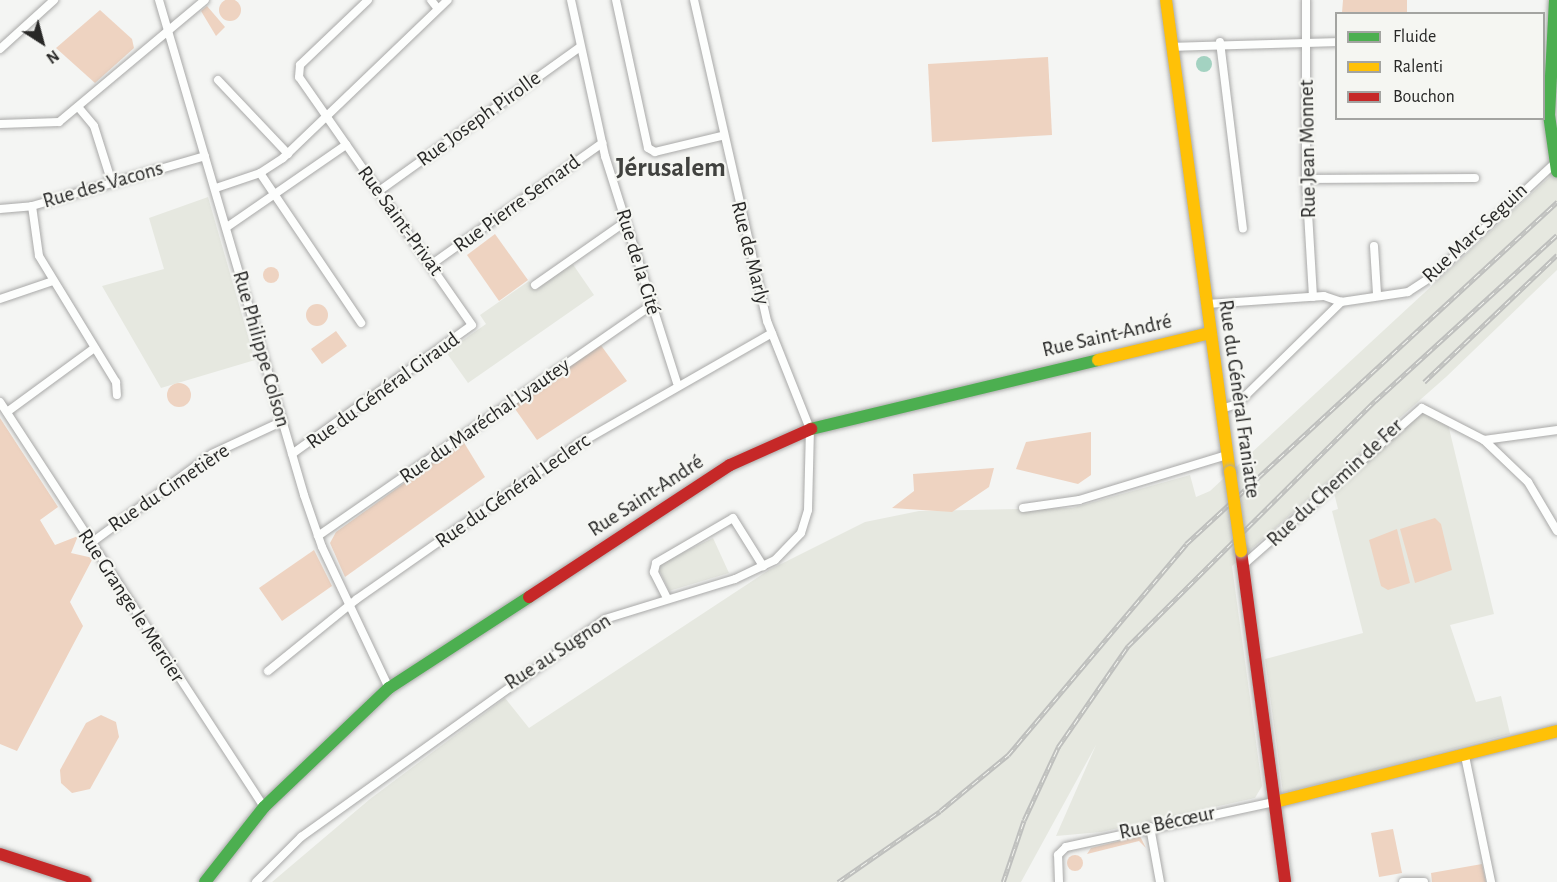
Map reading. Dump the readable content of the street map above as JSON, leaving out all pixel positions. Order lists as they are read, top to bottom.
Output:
{
  "streets": {
    "street": [
      "Rue Joseph Pirolle",
      "Rue Jean Monnet",
      "Rue des Vacons",
      "Rue Pierre Semard",
      "Rue Saint-Privat",
      "Rue Marc Seguin",
      "Rue de Marly",
      "Rue de la Cité",
      "Rue Saint-André",
      "Rue Philippe Colson",
      "Rue du Général Giraud",
      "Rue du Général Franiatte",
      "Rue du Maréchal Lyautey",
      "Rue du Chemin de Fer",
      "Rue du Cimetière",
      "Rue du Général Leclerc",
      "Rue Grange le Mercier",
      "Rue au Sugnon",
      "Rue Bécœur"
    ]
  },
  "crossings": [
    ["Rue Joseph Pirolle", "Rue Saint-Privat"],
    ["Rue Joseph Pirolle", "Rue de la Cité"],
    ["Rue des Vacons", "Rue Philippe Colson"],
    ["Rue Pierre Semard", "Rue Saint-Privat"],
    ["Rue Pierre Semard", "Rue de la Cité"],
    ["Rue Saint-Privat", "Rue du Général Giraud"],
    ["Rue de Marly", "Rue Saint-André"],
    ["Rue de Marly", "Rue du Général Leclerc"],
    ["Rue de Marly", "Rue au Sugnon"],
    ["Rue de la Cité", "Rue du Maréchal Lyautey"],
    ["Rue de la Cité", "Rue du Général Leclerc"],
    ["Rue Saint-André", "Rue Philippe Colson"],
    ["Rue Saint-André", "Rue du Général Franiatte"],
    ["Rue Saint-André", "Rue Grange le Mercier"],
    ["Rue Saint-André", "Rue au Sugnon"],
    ["Rue Philippe Colson", "Rue du Général Giraud"],
    ["Rue Philippe Colson", "Rue du Maréchal Lyautey"],
    ["Rue Philippe Colson", "Rue du Cimetière"],
    ["Rue Philippe Colson", "Rue du Général Leclerc"],
    ["Rue du Général Franiatte", "Rue du Chemin de Fer"],
    ["Rue du Général Franiatte", "Rue Bécœur"],
    ["Rue du Cimetière", "Rue Grange le Mercier"]
  ],
  "districts": ["Jérusalem"],
  "legend": ["Fluide", "Ralenti", "Bouchon"],
  "north": "bottom right"
}
